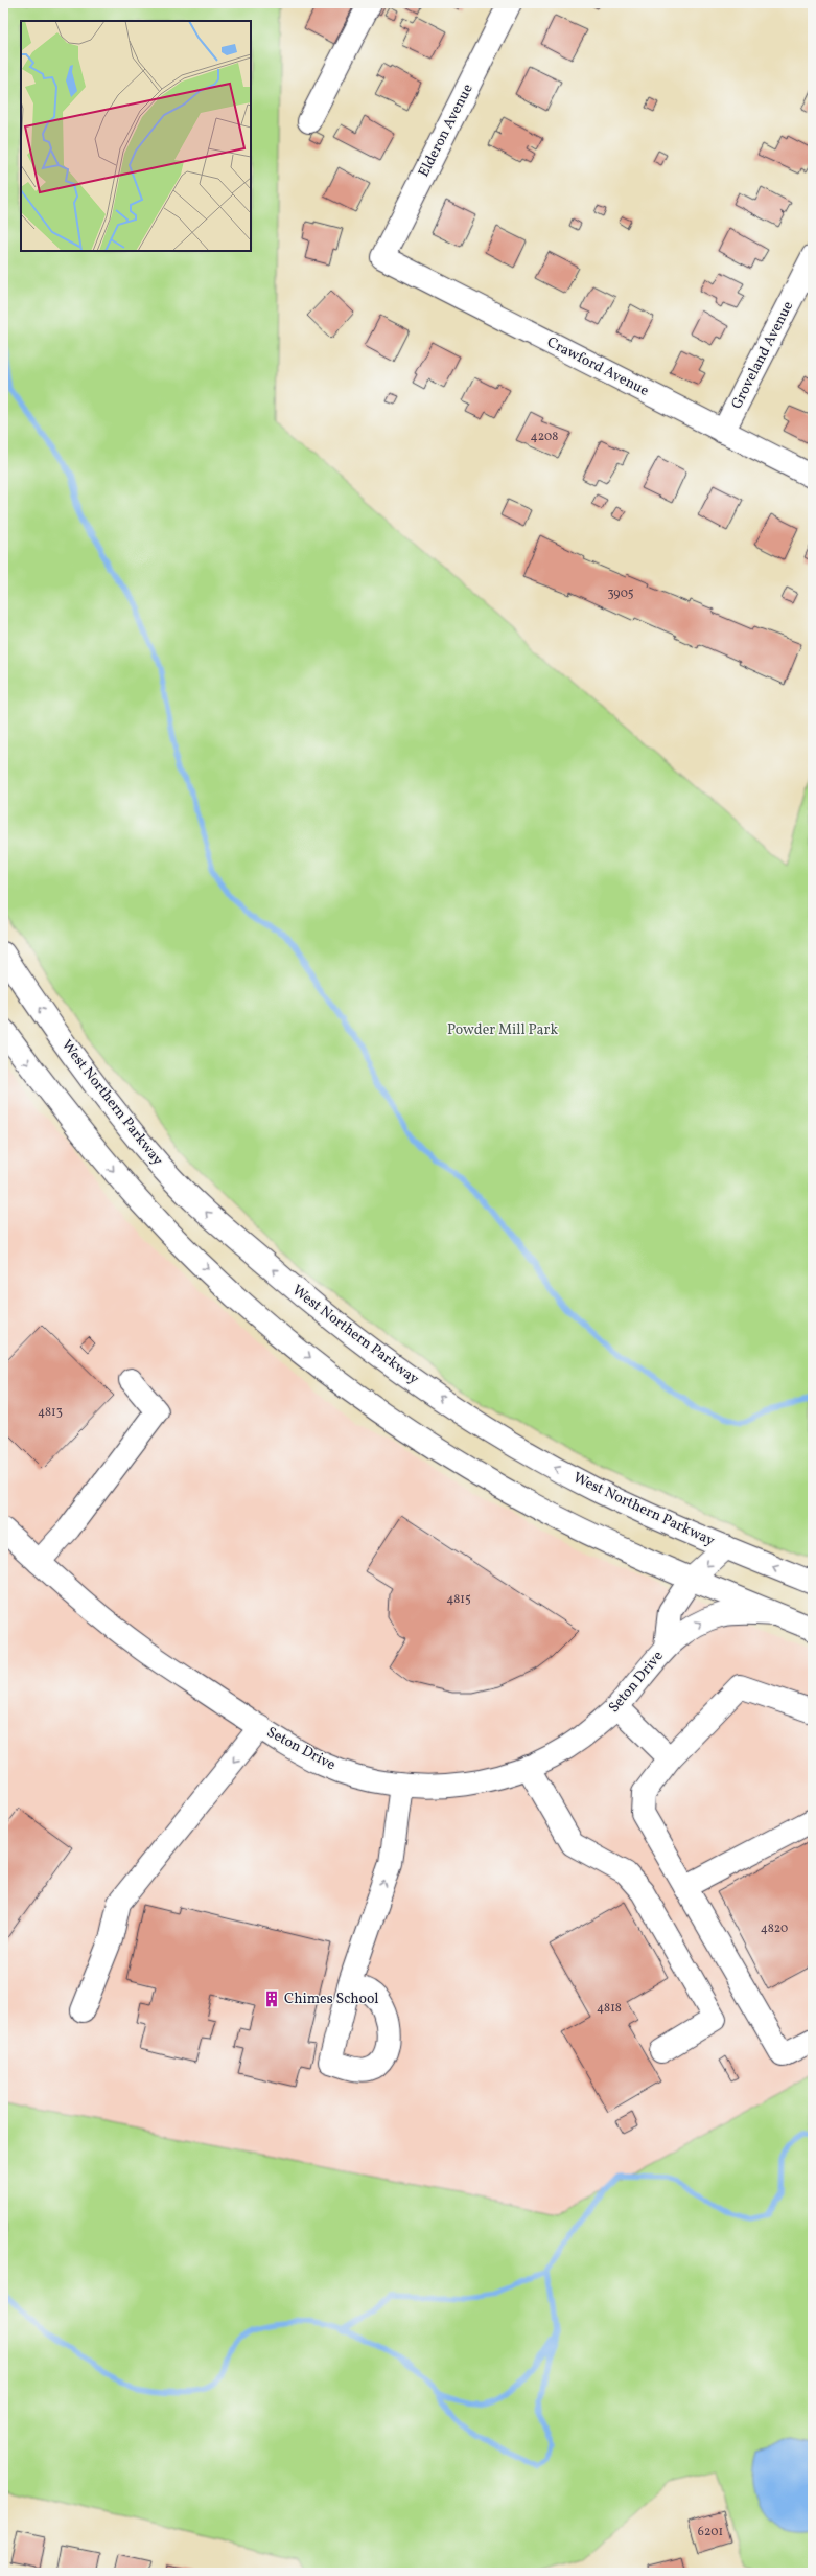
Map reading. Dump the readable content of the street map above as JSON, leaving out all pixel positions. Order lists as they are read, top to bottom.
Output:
{
  "streets": {
    "main road": [
      "Elderon Avenue",
      "Groveland Avenue",
      "Crawford Avenue",
      "West Northern Parkway",
      "Seton Drive"
    ]
  },
  "crossings": [
    ["Elderon Avenue", "Crawford Avenue"],
    ["Groveland Avenue", "Crawford Avenue"],
    ["West Northern Parkway", "Seton Drive"]
  ],
  "parks": ["Powder Mill Park"],
  "places": {
    "building": ["Chimes School"]
  },
  "house_numbers": [
    "4208",
    "3905",
    "4813",
    "4815",
    "4820",
    "4818",
    "6201"
  ]
}
